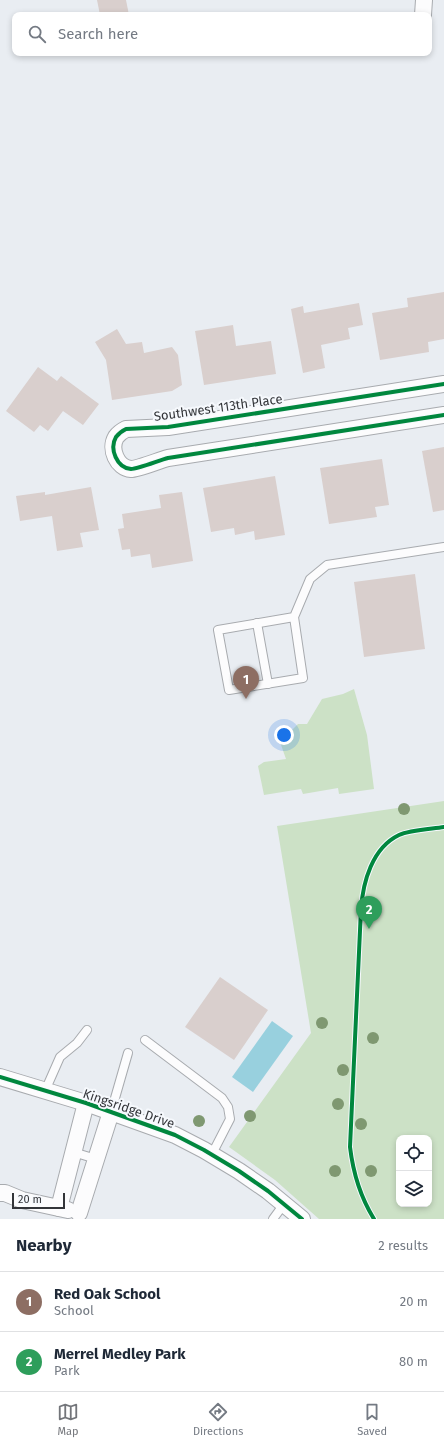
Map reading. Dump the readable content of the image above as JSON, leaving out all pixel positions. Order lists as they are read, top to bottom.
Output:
{
  "streets": {
    "street": ["Southwest 113th Place", "Kingsridge Drive"]
  },
  "scale_bar": "20 m",
  "page": {
    "search": "Search here",
    "pins": ["1", "2"],
    "scale": "20 m",
    "heading": ["Nearby", "2 results"],
    "list": [
      {
        "mark": "1",
        "name": "Red Oak School",
        "note": "School",
        "value": "20 m"
      },
      {
        "mark": "2",
        "name": "Merrel Medley Park",
        "note": "Park",
        "value": "80 m"
      }
    ],
    "nav": ["Map", "Directions", "Saved"]
  }
}
